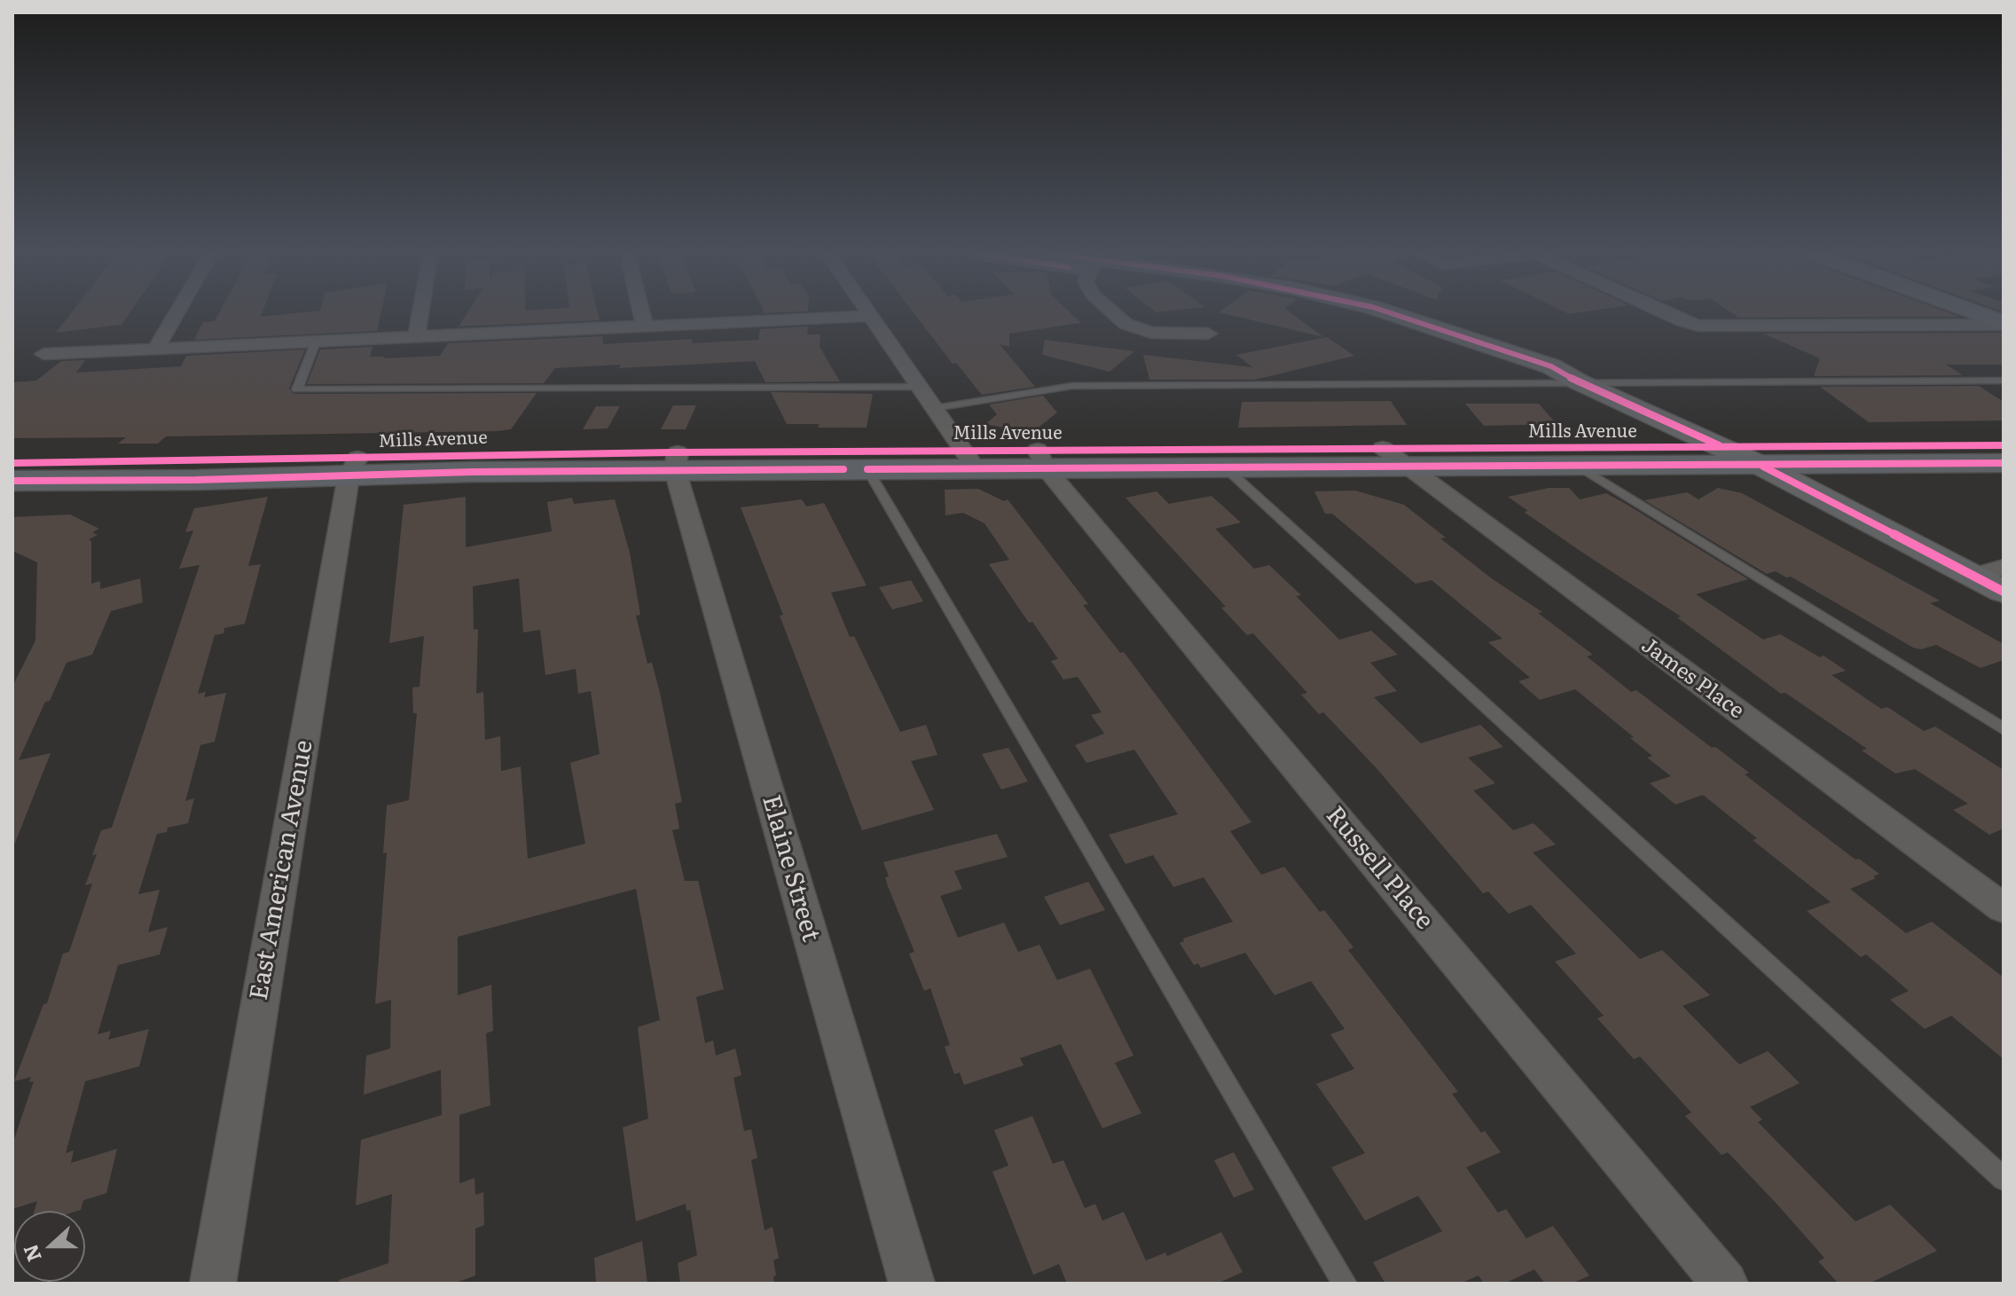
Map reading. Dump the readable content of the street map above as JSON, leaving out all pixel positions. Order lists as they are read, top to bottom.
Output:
{
  "streets": {
    "main road": ["Mills Avenue"],
    "street": [
      "James Place",
      "Elaine Street",
      "Russell Place",
      "East American Avenue"
    ]
  },
  "crossings": [
    ["Mills Avenue", "James Place"],
    ["Mills Avenue", "Elaine Street"],
    ["Mills Avenue", "Russell Place"],
    ["Mills Avenue", "East American Avenue"]
  ],
  "north": "left"
}
